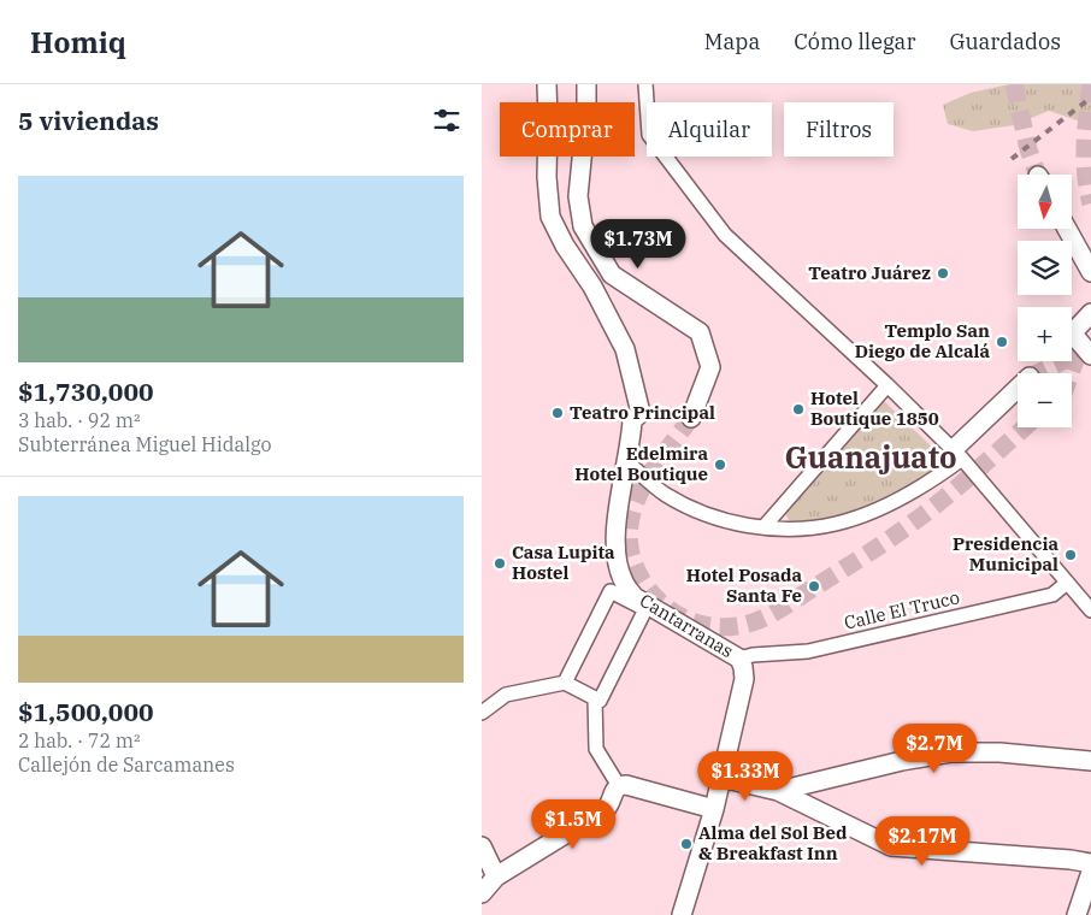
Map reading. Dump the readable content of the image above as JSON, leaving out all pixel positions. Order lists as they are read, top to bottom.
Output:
{
  "streets": {
    "street": ["Calle El Truco", "Cantarranas"]
  },
  "crossings": [
    ["Calle El Truco", "Cantarranas"]
  ],
  "districts": ["Guanajuato"],
  "places": [
    "Teatro Juárez",
    "Templo San Diego de Alcalá",
    "Hotel Boutique 1850",
    "Teatro Principal",
    "Edelmira Hotel Boutique",
    "Presidencia Municipal",
    "Casa Lupita Hostel",
    "Hotel Posada Santa Fe",
    "Alma del Sol Bed & Breakfast Inn"
  ],
  "north": "bottom",
  "page": {
    "header": "Homiq",
    "nav": ["Mapa", "Cómo llegar", "Guardados"],
    "heading": "5 viviendas",
    "chip": ["Comprar", "Alquilar", "Filtros"],
    "list": [
      {
        "name": "$1,730,000",
        "note": "3 hab. · 92 m² · Subterránea Miguel Hidalgo"
      },
      {
        "name": "$1,500,000",
        "note": "2 hab. · 72 m² · Callejón de Sarcamanes"
      }
    ],
    "map_buttons": ["+", "−"],
    "price": [
      "$1.73M",
      "$2.7M",
      "$1.33M",
      "$1.5M",
      "$2.17M"
    ]
  }
}
